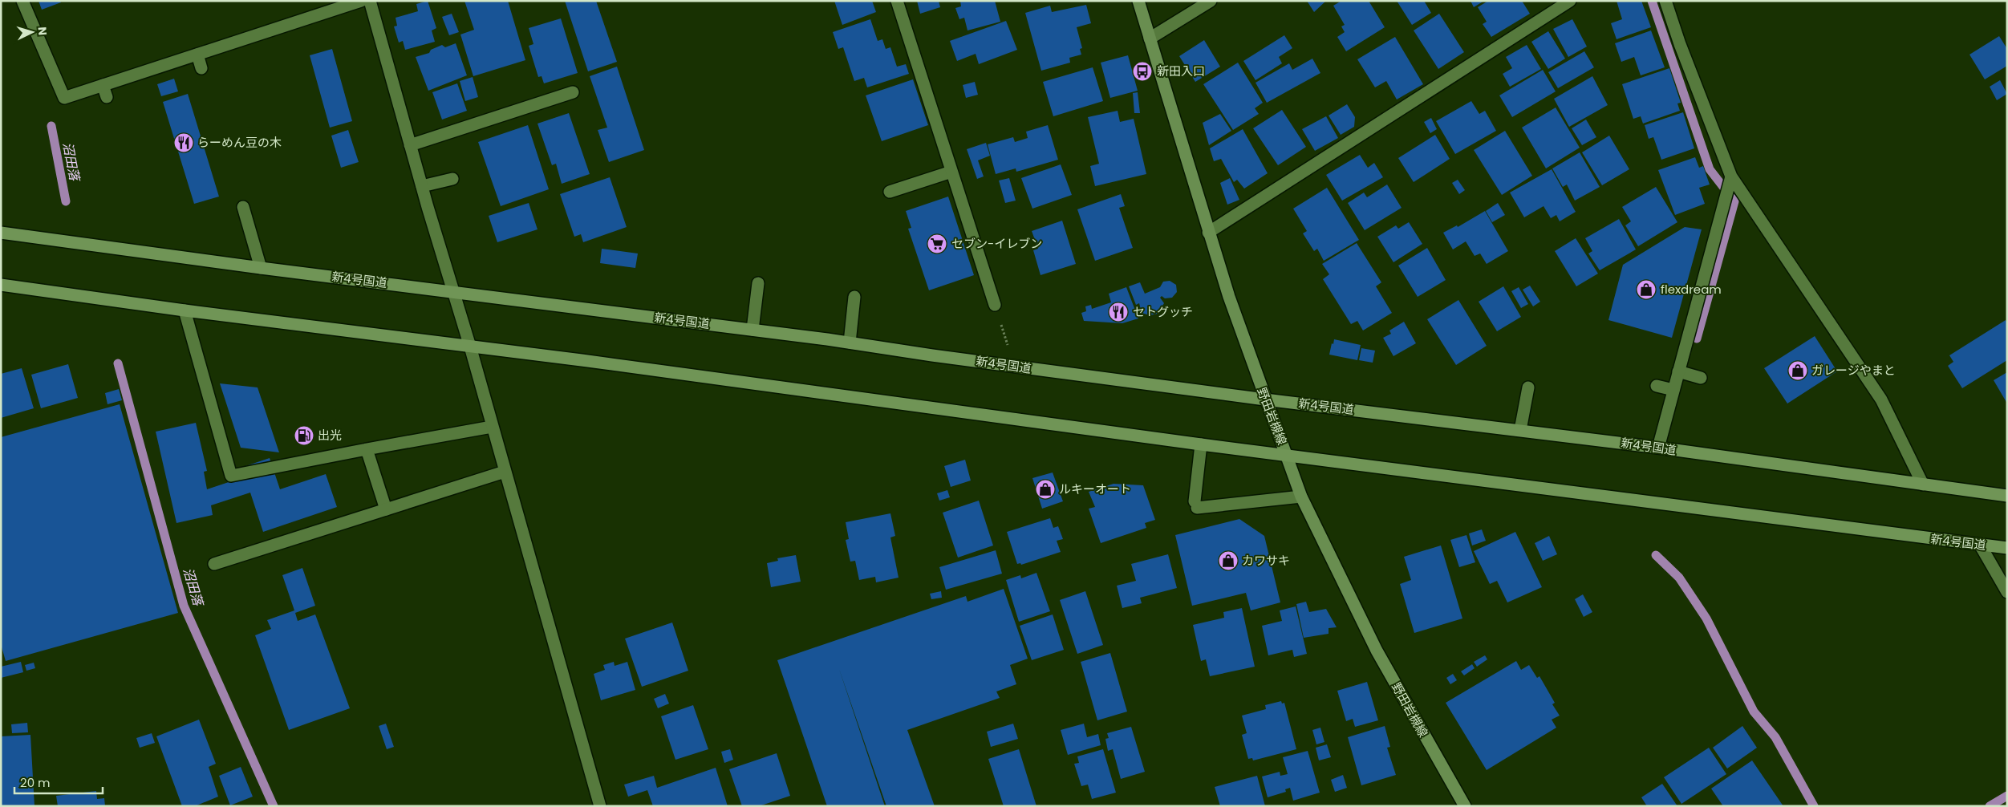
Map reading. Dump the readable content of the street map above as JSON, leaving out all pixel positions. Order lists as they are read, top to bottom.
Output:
{
  "streets": {
    "highway": ["新4号国道"],
    "main road": ["野田岩槻線"]
  },
  "crossings": [
    ["新4号国道", "野田岩槻線"]
  ],
  "water": ["沼田落"],
  "places": {
    "bus stop": ["新田入口"],
    "restaurant": ["らーめん豆の木", "セトグッチ"],
    "supermarket": ["セブン-イレブン"],
    "shop": [
      "flexdream",
      "ガレージやまと",
      "ルキーオート",
      "カワサキ"
    ],
    "fuel station": ["出光"]
  },
  "scale_bar": "20 m",
  "north": "right"
}
